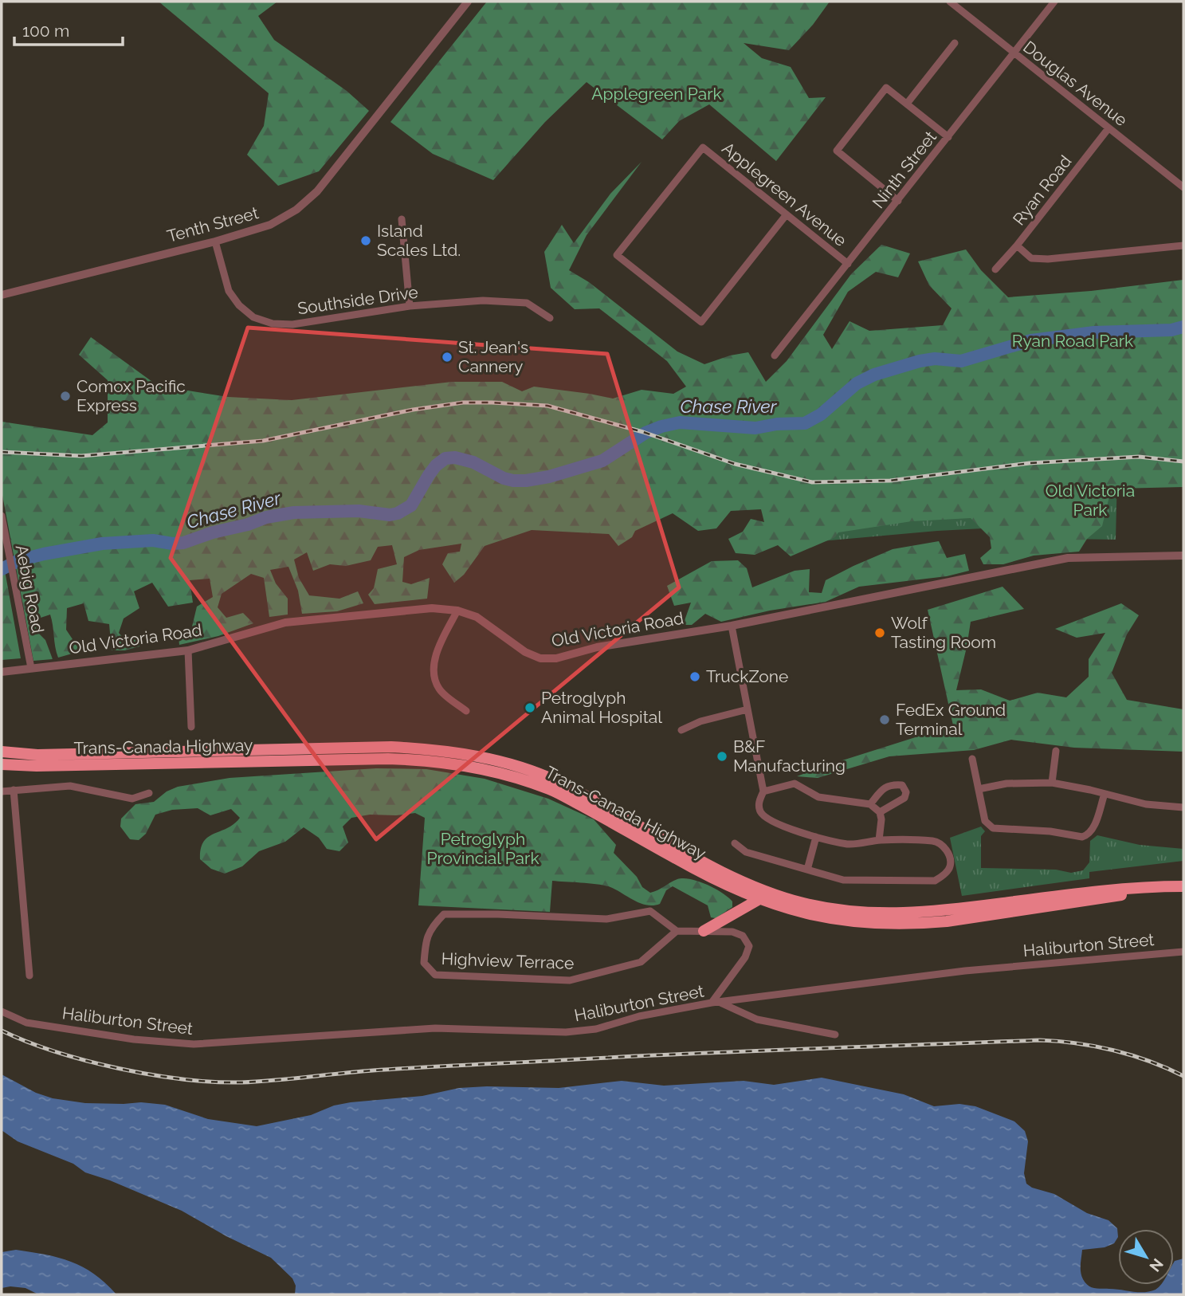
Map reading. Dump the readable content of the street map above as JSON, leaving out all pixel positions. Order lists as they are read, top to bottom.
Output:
{
  "streets": {
    "highway": ["Trans-Canada Highway"],
    "street": [
      "Douglas Avenue",
      "Ninth Street",
      "Ryan Road",
      "Applegreen Avenue",
      "Tenth Street",
      "Southside Drive",
      "Aebig Road",
      "Old Victoria Road",
      "Haliburton Street",
      "Highview Terrace"
    ]
  },
  "crossings": [
    ["Douglas Avenue", "Ninth Street"],
    ["Douglas Avenue", "Ryan Road"],
    ["Ninth Street", "Applegreen Avenue"],
    ["Tenth Street", "Southside Drive"],
    ["Aebig Road", "Old Victoria Road"]
  ],
  "water": ["Chase River"],
  "parks": [
    "Applegreen Park",
    "Ryan Road Park",
    "Old Victoria Park",
    "Petroglyph Provincial Park"
  ],
  "places": [
    "Island Scales Ltd.",
    "St. Jean's Cannery",
    "Comox Pacific Express",
    "Wolf Tasting Room",
    "TruckZone",
    "Petroglyph Animal Hospital",
    "FedEx Ground Terminal",
    "B&F Manufacturing"
  ],
  "scale_bar": "100 m",
  "north": "bottom right"
}
